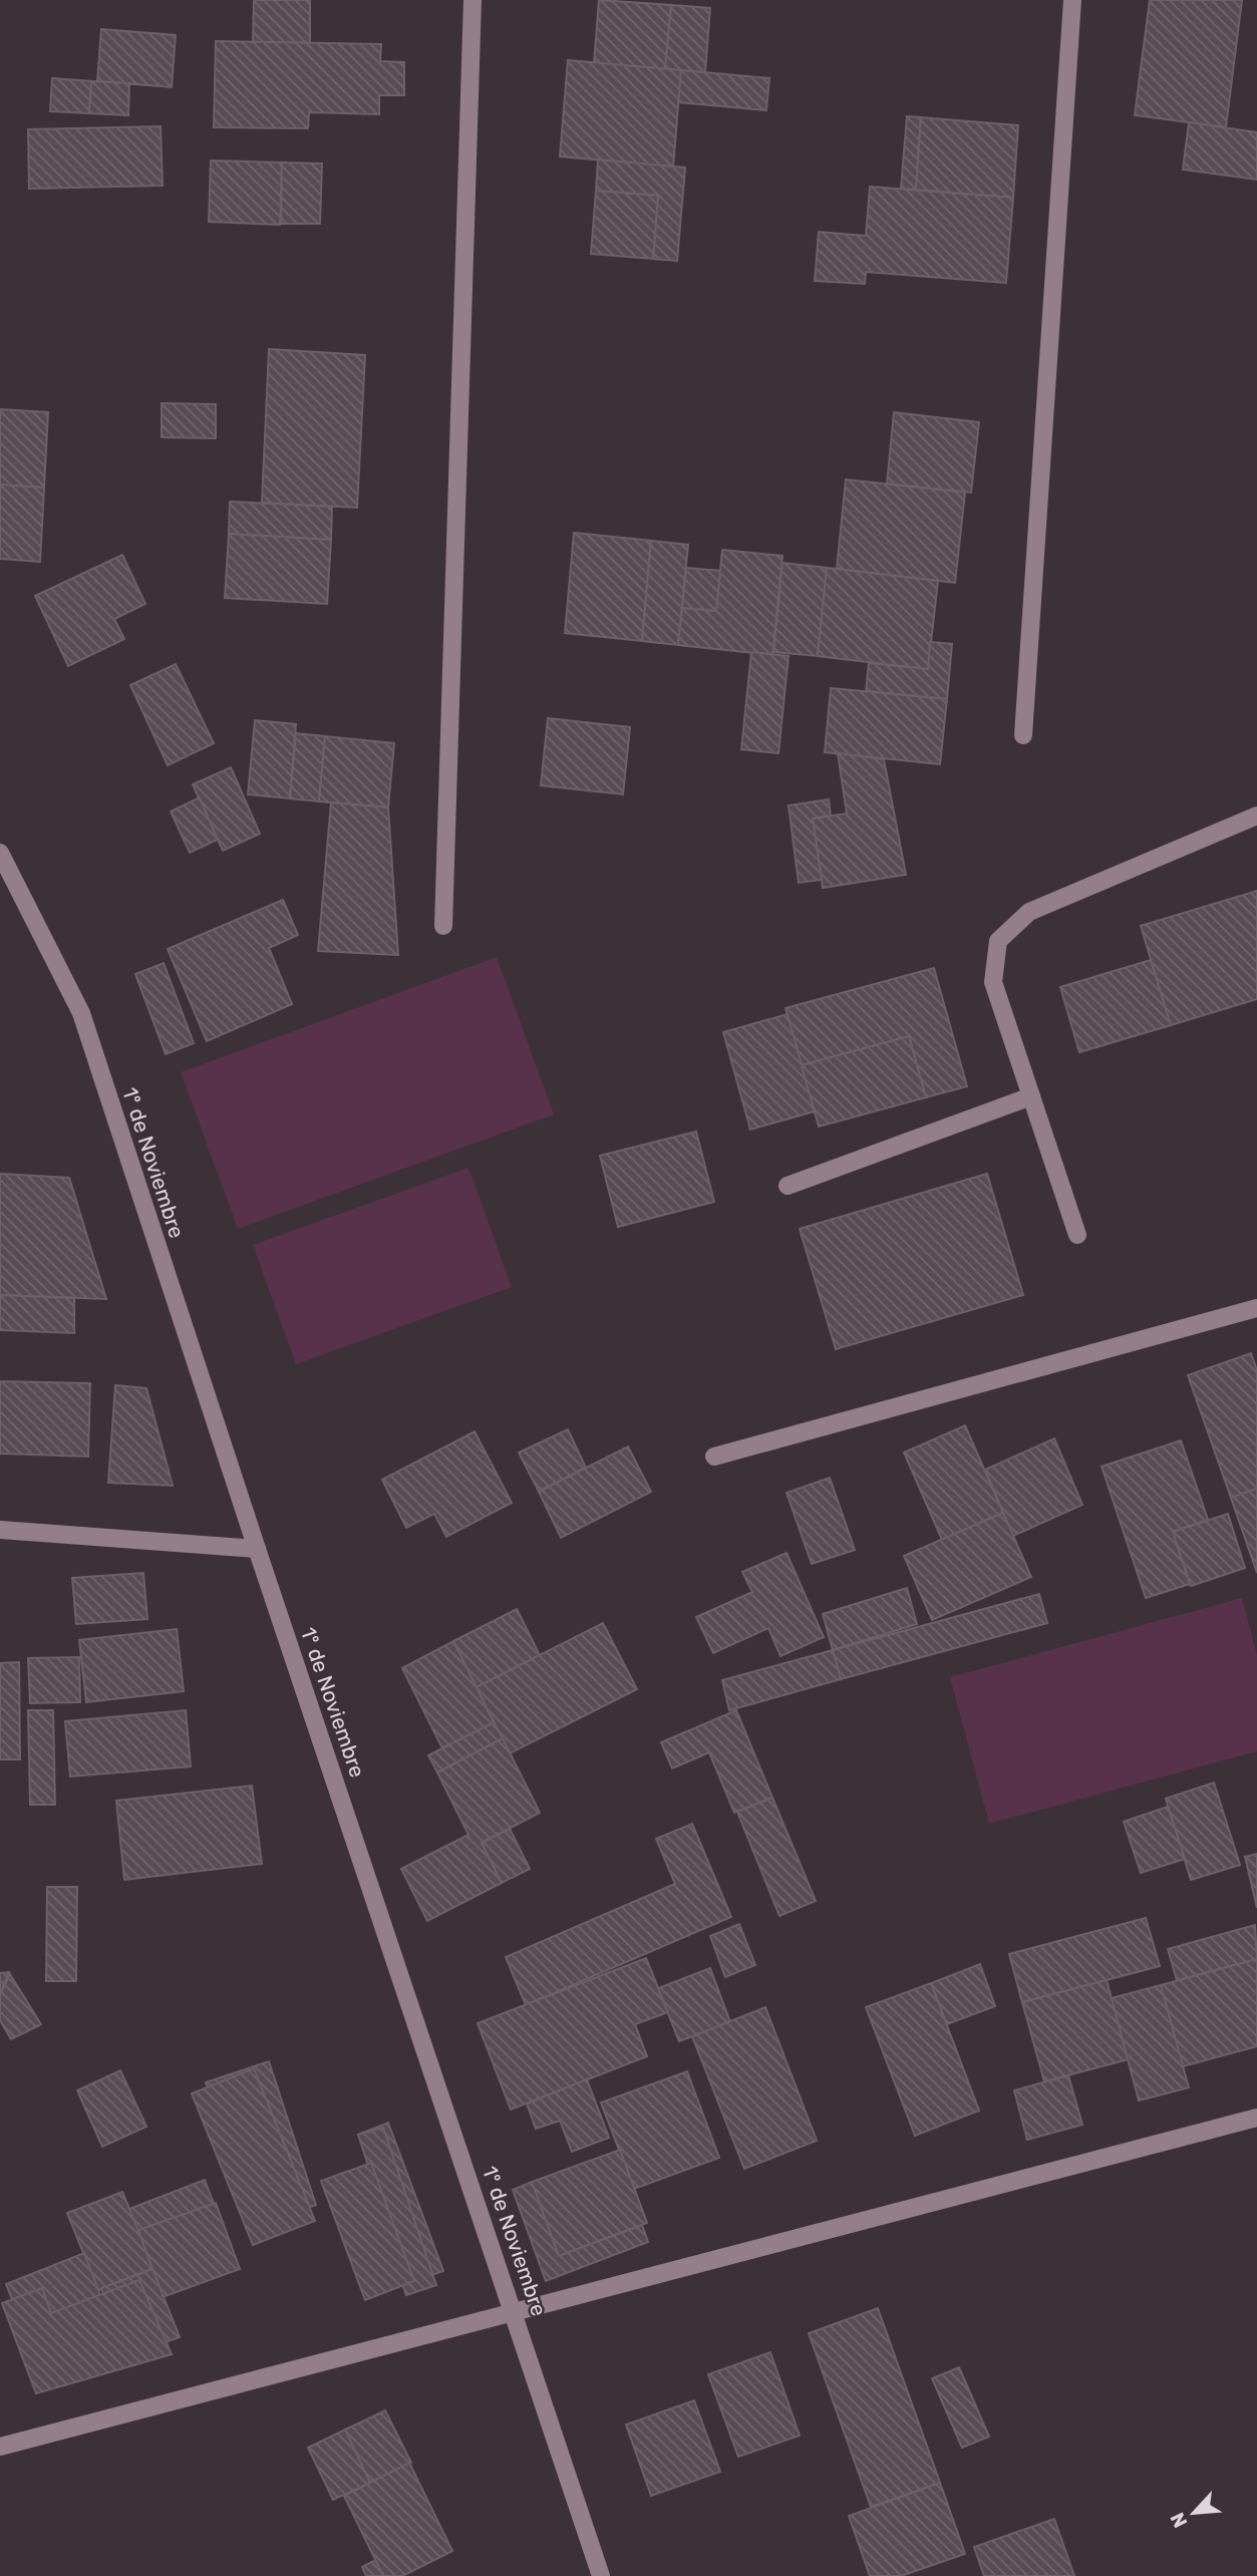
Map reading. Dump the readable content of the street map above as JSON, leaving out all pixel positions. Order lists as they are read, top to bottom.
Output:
{
  "streets": {
    "street": ["1º de Noviembre"]
  },
  "north": "bottom left"
}
